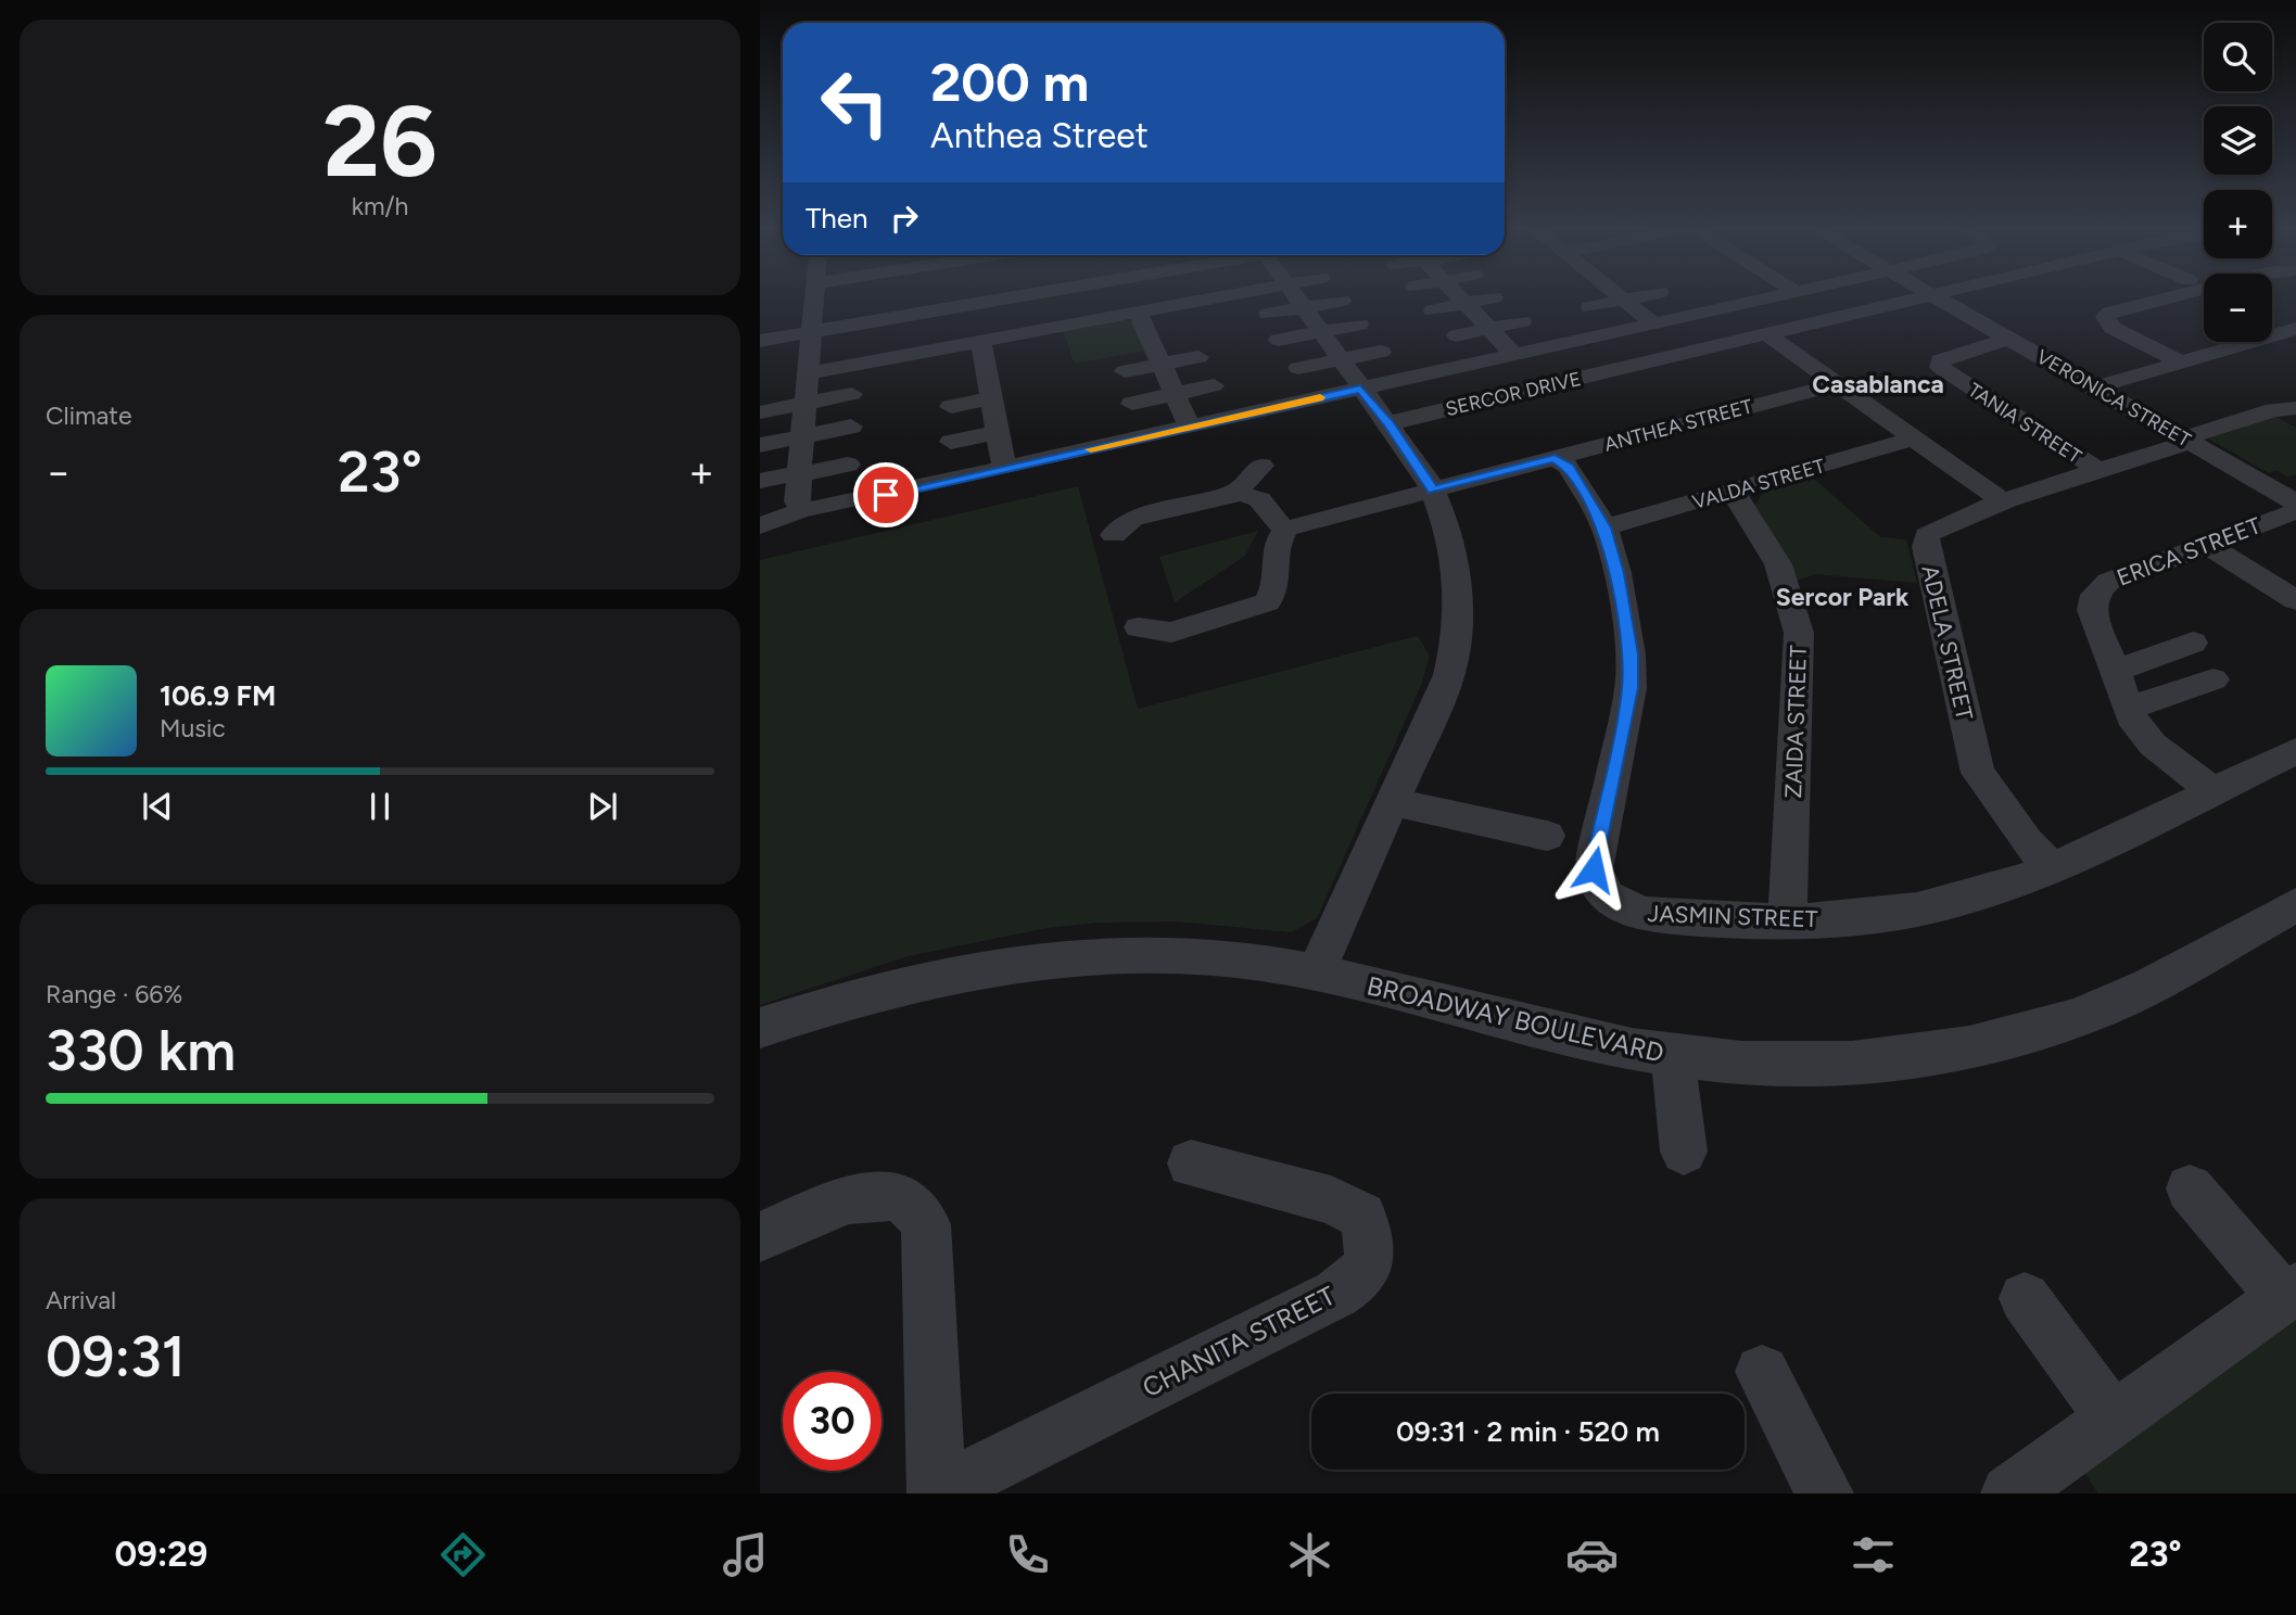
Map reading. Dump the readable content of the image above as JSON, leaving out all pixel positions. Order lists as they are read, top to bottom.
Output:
{
  "streets": {
    "street": [
      "SERCOR DRIVE",
      "VERONICA STREET",
      "TANIA STREET",
      "ANTHEA STREET",
      "VALDA STREET",
      "ERICA STREET",
      "ADELA STREET",
      "ZAIDA STREET",
      "JASMIN STREET",
      "BROADWAY BOULEVARD",
      "CHANITA STREET"
    ]
  },
  "crossings": [
    ["VERONICA STREET", "TANIA STREET"],
    ["VERONICA STREET", "ADELA STREET"],
    ["TANIA STREET", "ADELA STREET"],
    ["ANTHEA STREET", "JASMIN STREET"],
    ["VALDA STREET", "ZAIDA STREET"],
    ["VALDA STREET", "JASMIN STREET"],
    ["ERICA STREET", "JASMIN STREET"],
    ["ADELA STREET", "JASMIN STREET"],
    ["ZAIDA STREET", "JASMIN STREET"]
  ],
  "districts": ["Casablanca", "Sercor Park"],
  "page": {
    "tile": [
      ["26", "km/h"],
      "Climate",
      ["Range · 66%", "330 km"],
      ["Arrival", "09:31"]
    ],
    "map_buttons": ["+", "−"],
    "turn": ["200 m", "Anthea Street"],
    "then": "Then",
    "heat": ["−", "23°", "+"],
    "song": ["106.9 FM", "Music"],
    "limit": "30",
    "trip": "09:31 · 2 min · 520 m",
    "tabs": ["09:29", "23°"]
  }
}
